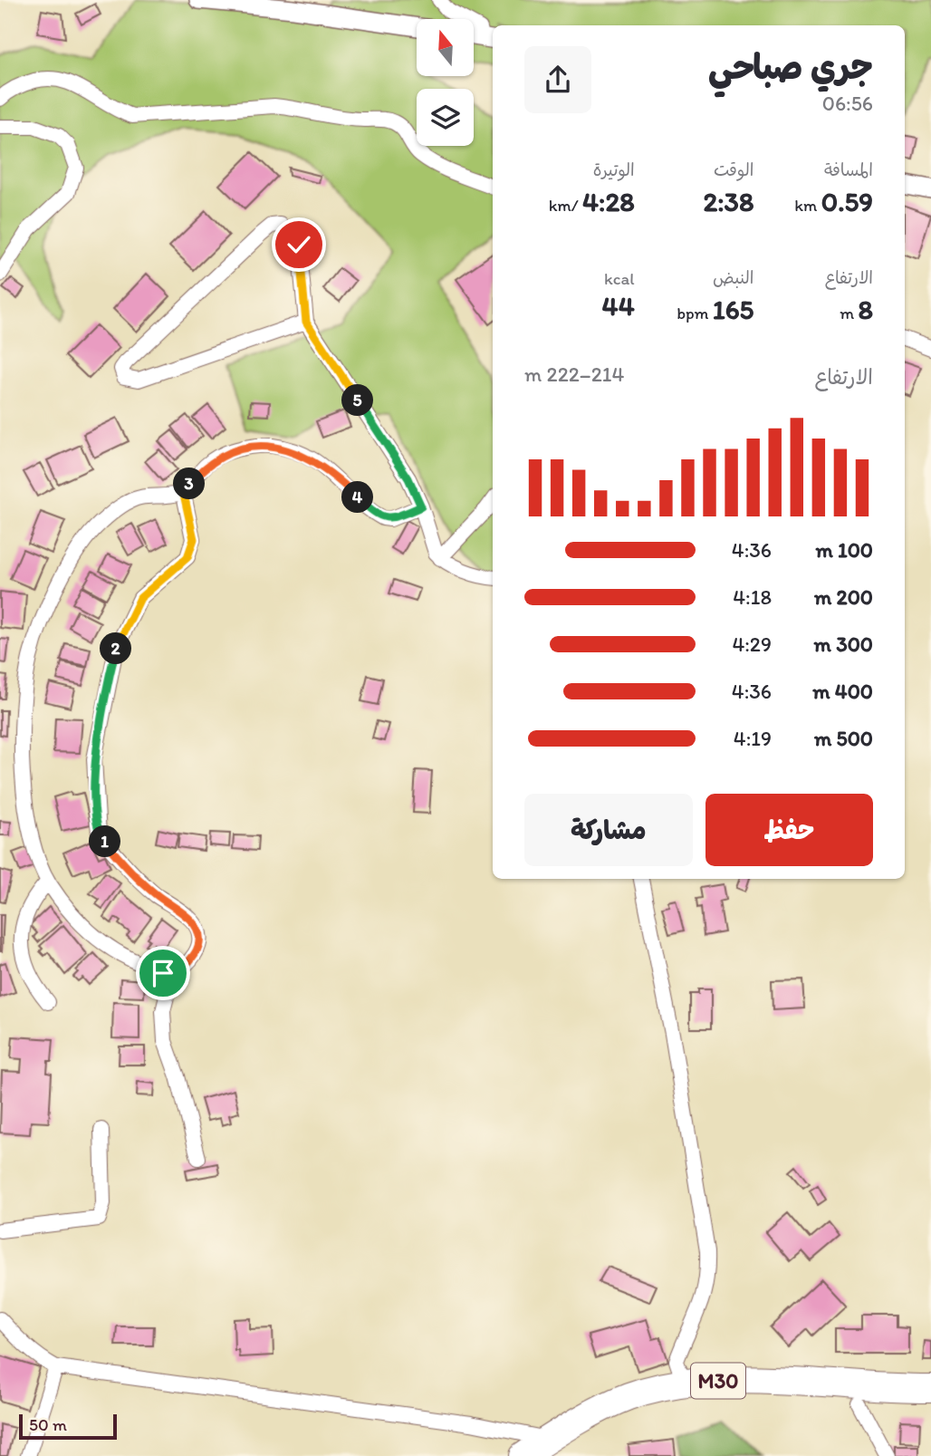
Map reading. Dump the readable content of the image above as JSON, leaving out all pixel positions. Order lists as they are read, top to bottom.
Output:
{
  "streets": {
    "highway": ["M30"]
  },
  "scale_bar": "50 m",
  "north": "top",
  "page": {
    "heading": ["جري صباحي", "06:56"],
    "stats": [
      ["المسافة", "0.59 km"],
      ["الوقت", "2:38"],
      ["الوتيرة", "4:28 /km"],
      ["الارتفاع", "8 m"],
      ["النبض", "165 bpm"],
      ["kcal", "44"]
    ],
    "chart": ["الارتفاع", "214–222 m"],
    "pins": [
      "5",
      "3",
      "4",
      "2",
      "1"
    ],
    "list": [
      {
        "name": "100 m",
        "note": "4:36"
      },
      {
        "name": "200 m",
        "note": "4:18"
      },
      {
        "name": "300 m",
        "note": "4:29"
      },
      {
        "name": "400 m",
        "note": "4:36"
      },
      {
        "name": "500 m",
        "note": "4:19"
      }
    ],
    "buttons": ["حفظ", "مشاركة"],
    "scale": "50 m"
  }
}
